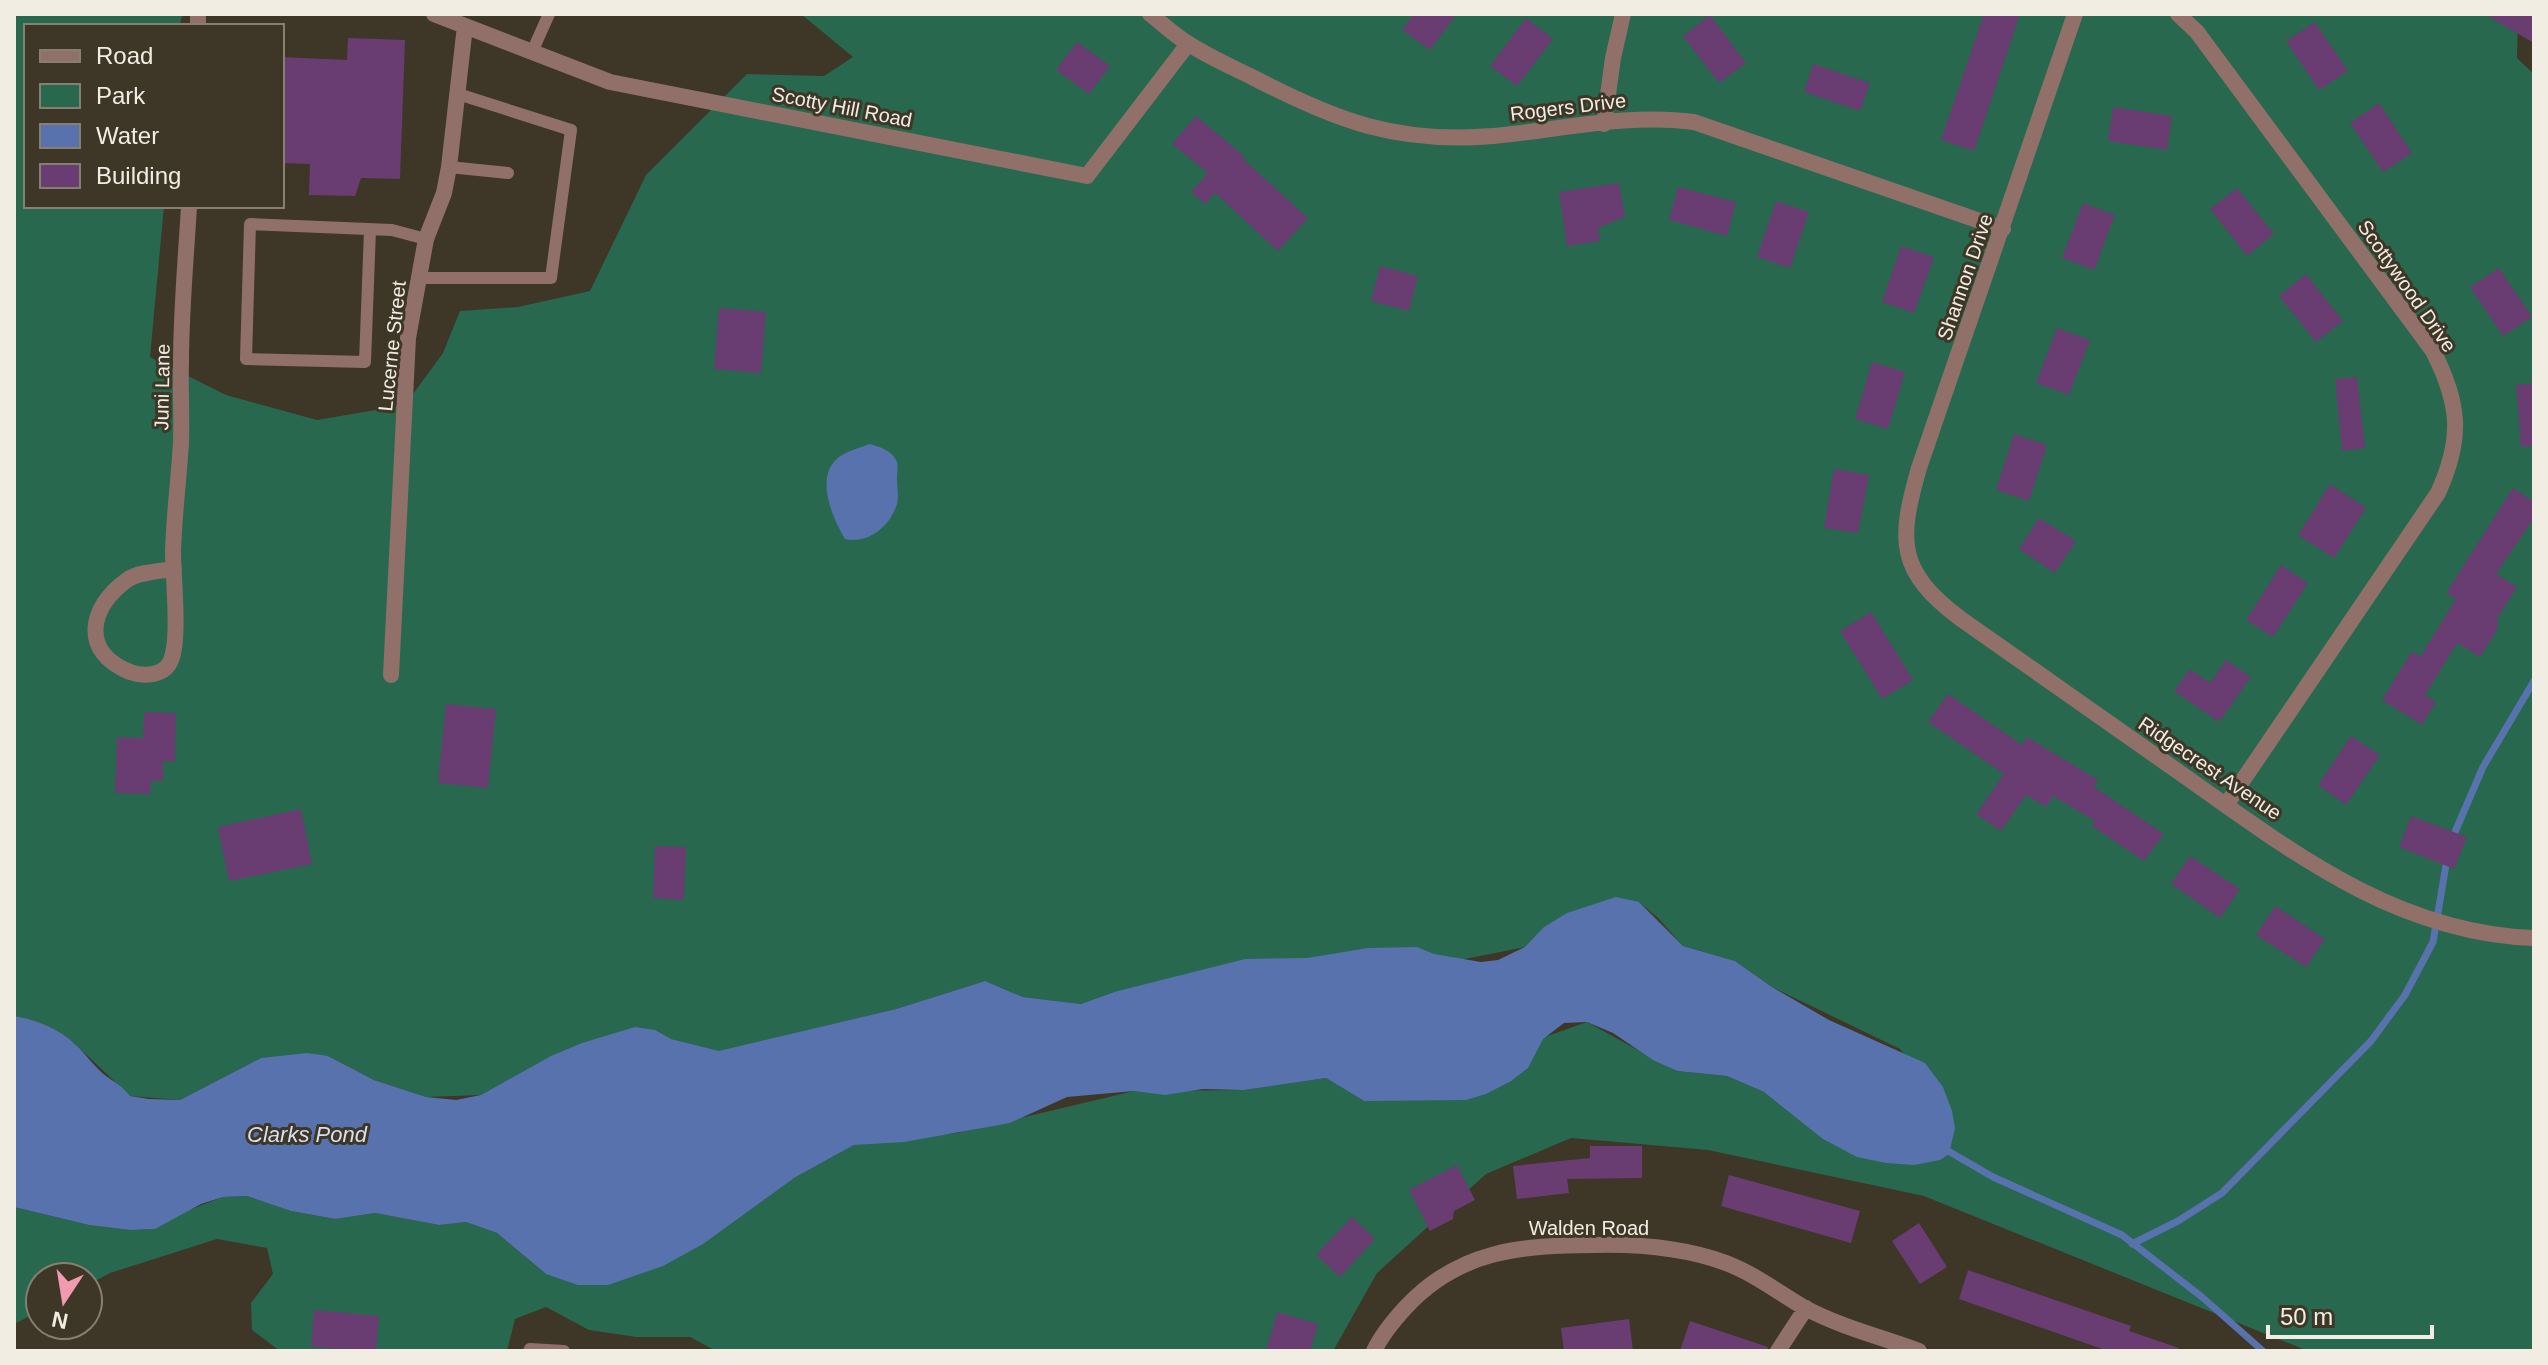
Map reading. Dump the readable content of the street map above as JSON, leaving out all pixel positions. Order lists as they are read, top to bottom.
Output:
{
  "streets": {
    "street": [
      "Scotty Hill Road",
      "Rogers Drive",
      "Shannon Drive",
      "Scottywood Drive",
      "Lucerne Street",
      "Juni Lane",
      "Ridgecrest Avenue",
      "Walden Road"
    ]
  },
  "crossings": [
    ["Scotty Hill Road", "Rogers Drive"],
    ["Scotty Hill Road", "Lucerne Street"],
    ["Rogers Drive", "Shannon Drive"],
    ["Shannon Drive", "Ridgecrest Avenue"],
    ["Scottywood Drive", "Ridgecrest Avenue"]
  ],
  "water": ["Clarks Pond"],
  "legend": [
    "Road",
    "Park",
    "Water",
    "Building"
  ],
  "scale_bar": "50 m",
  "north": "bottom"
}
